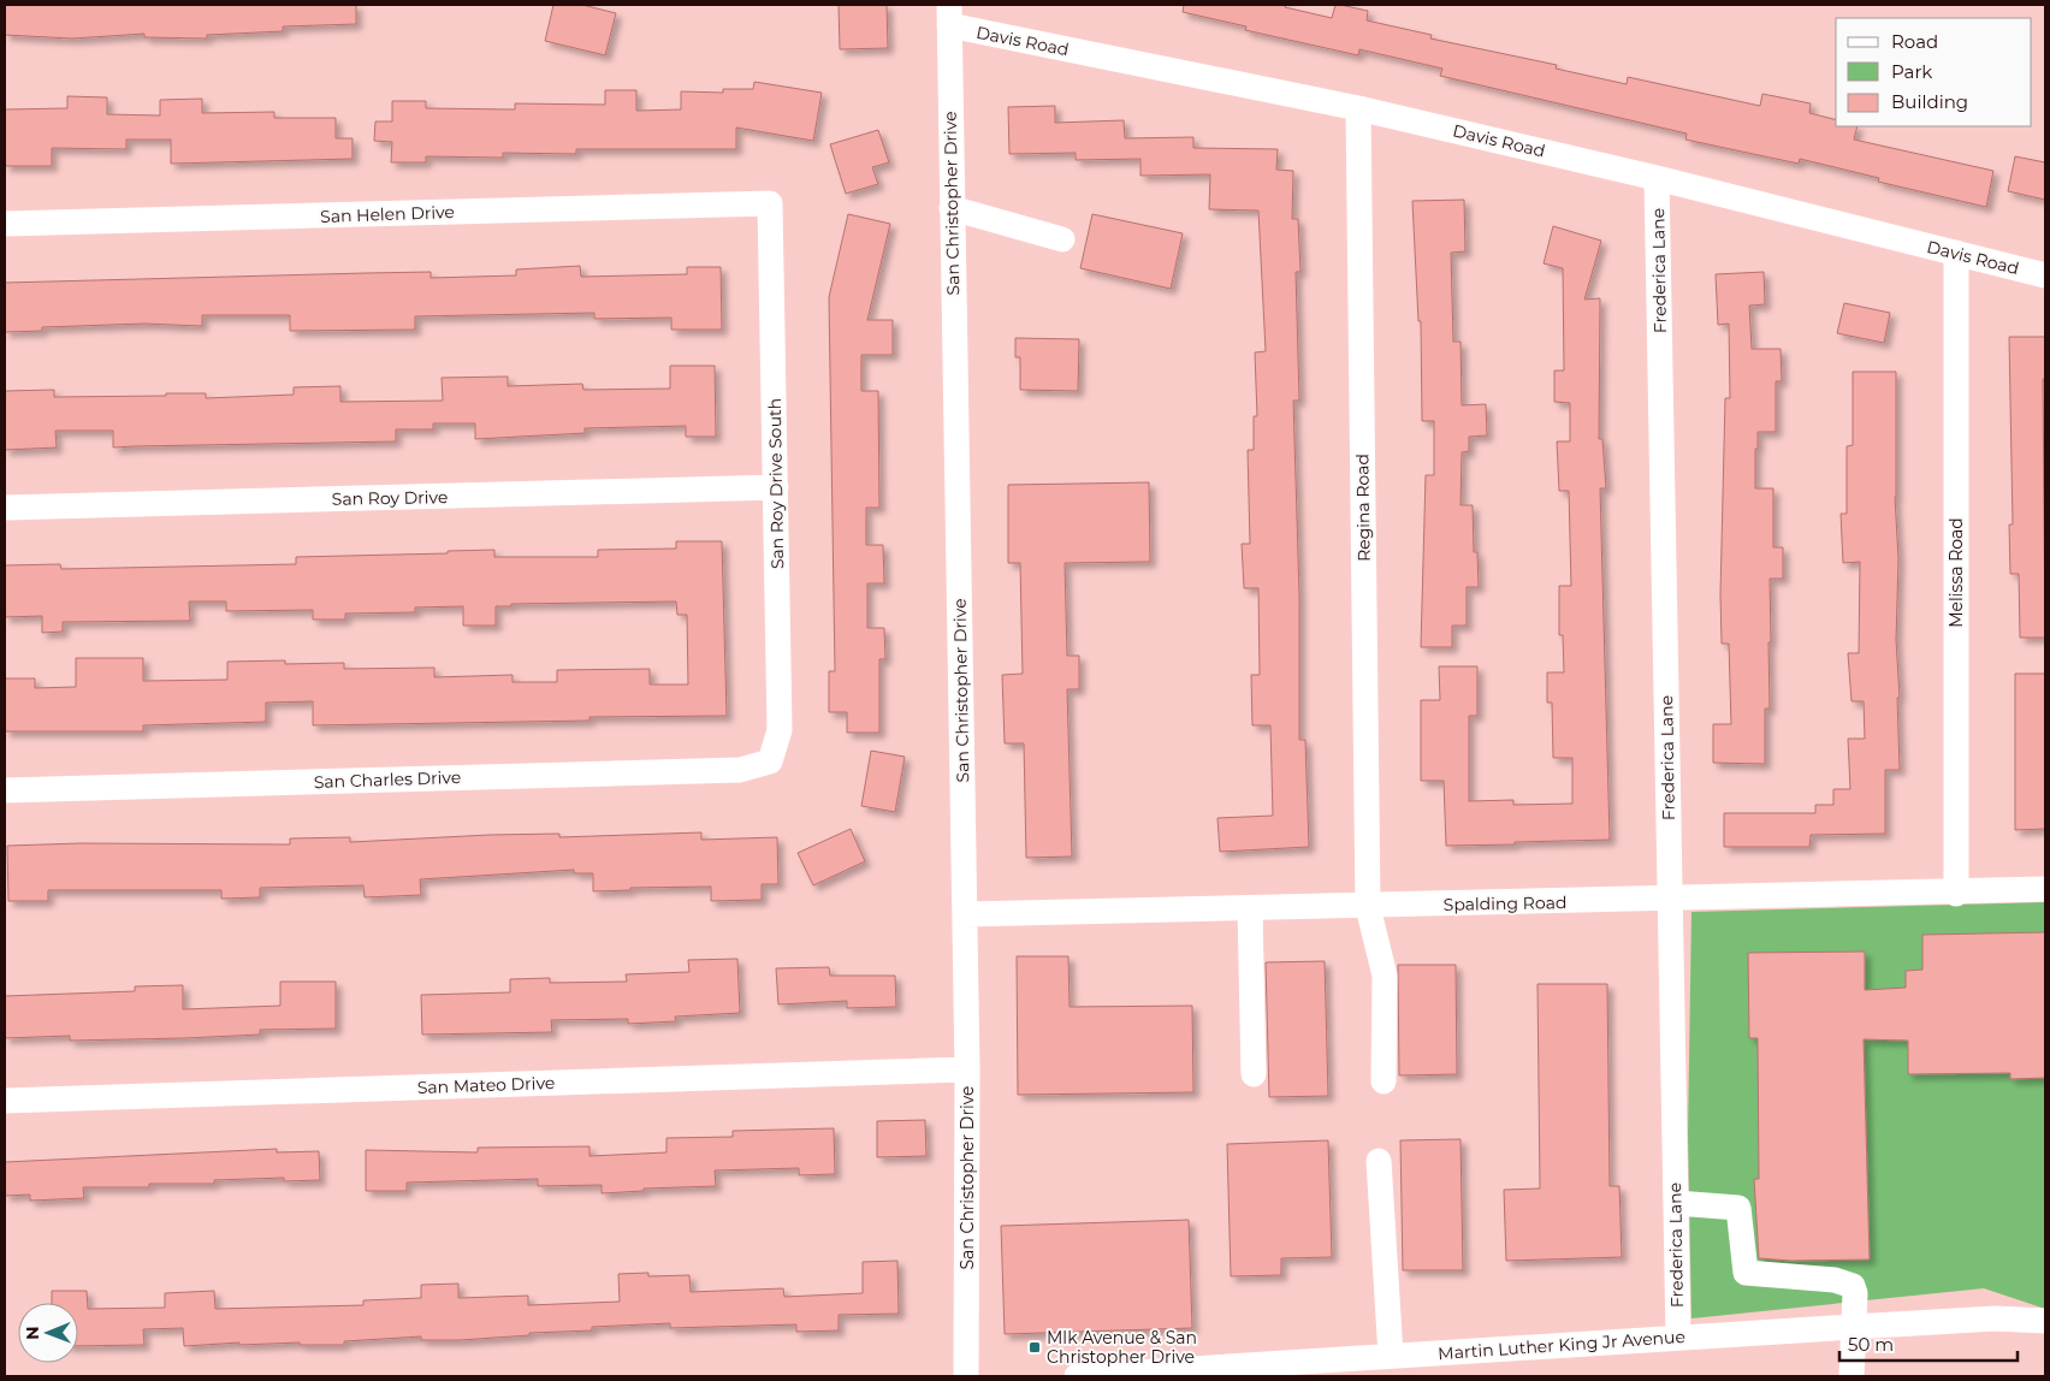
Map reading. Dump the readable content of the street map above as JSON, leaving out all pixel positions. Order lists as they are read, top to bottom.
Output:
{
  "streets": {
    "street": [
      "Davis Road",
      "San Christopher Drive",
      "San Helen Drive",
      "Frederica Lane",
      "San Roy Drive South",
      "San Roy Drive",
      "Regina Road",
      "Melissa Road",
      "San Charles Drive",
      "Spalding Road",
      "San Mateo Drive",
      "Martin Luther King Jr Avenue"
    ]
  },
  "crossings": [
    ["Davis Road", "San Christopher Drive"],
    ["Davis Road", "Frederica Lane"],
    ["Davis Road", "Regina Road"],
    ["Davis Road", "Melissa Road"],
    ["San Christopher Drive", "Spalding Road"],
    ["San Christopher Drive", "San Mateo Drive"],
    ["San Helen Drive", "San Roy Drive South"],
    ["Frederica Lane", "Spalding Road"],
    ["Frederica Lane", "Martin Luther King Jr Avenue"],
    ["San Roy Drive South", "San Roy Drive"],
    ["San Roy Drive South", "San Charles Drive"],
    ["Regina Road", "Spalding Road"],
    ["Melissa Road", "Spalding Road"]
  ],
  "places": {
    "transit": ["Mlk Avenue & San Christopher Drive"]
  },
  "legend": ["Road", "Park", "Building"],
  "scale_bar": "50 m",
  "north": "left"
}
